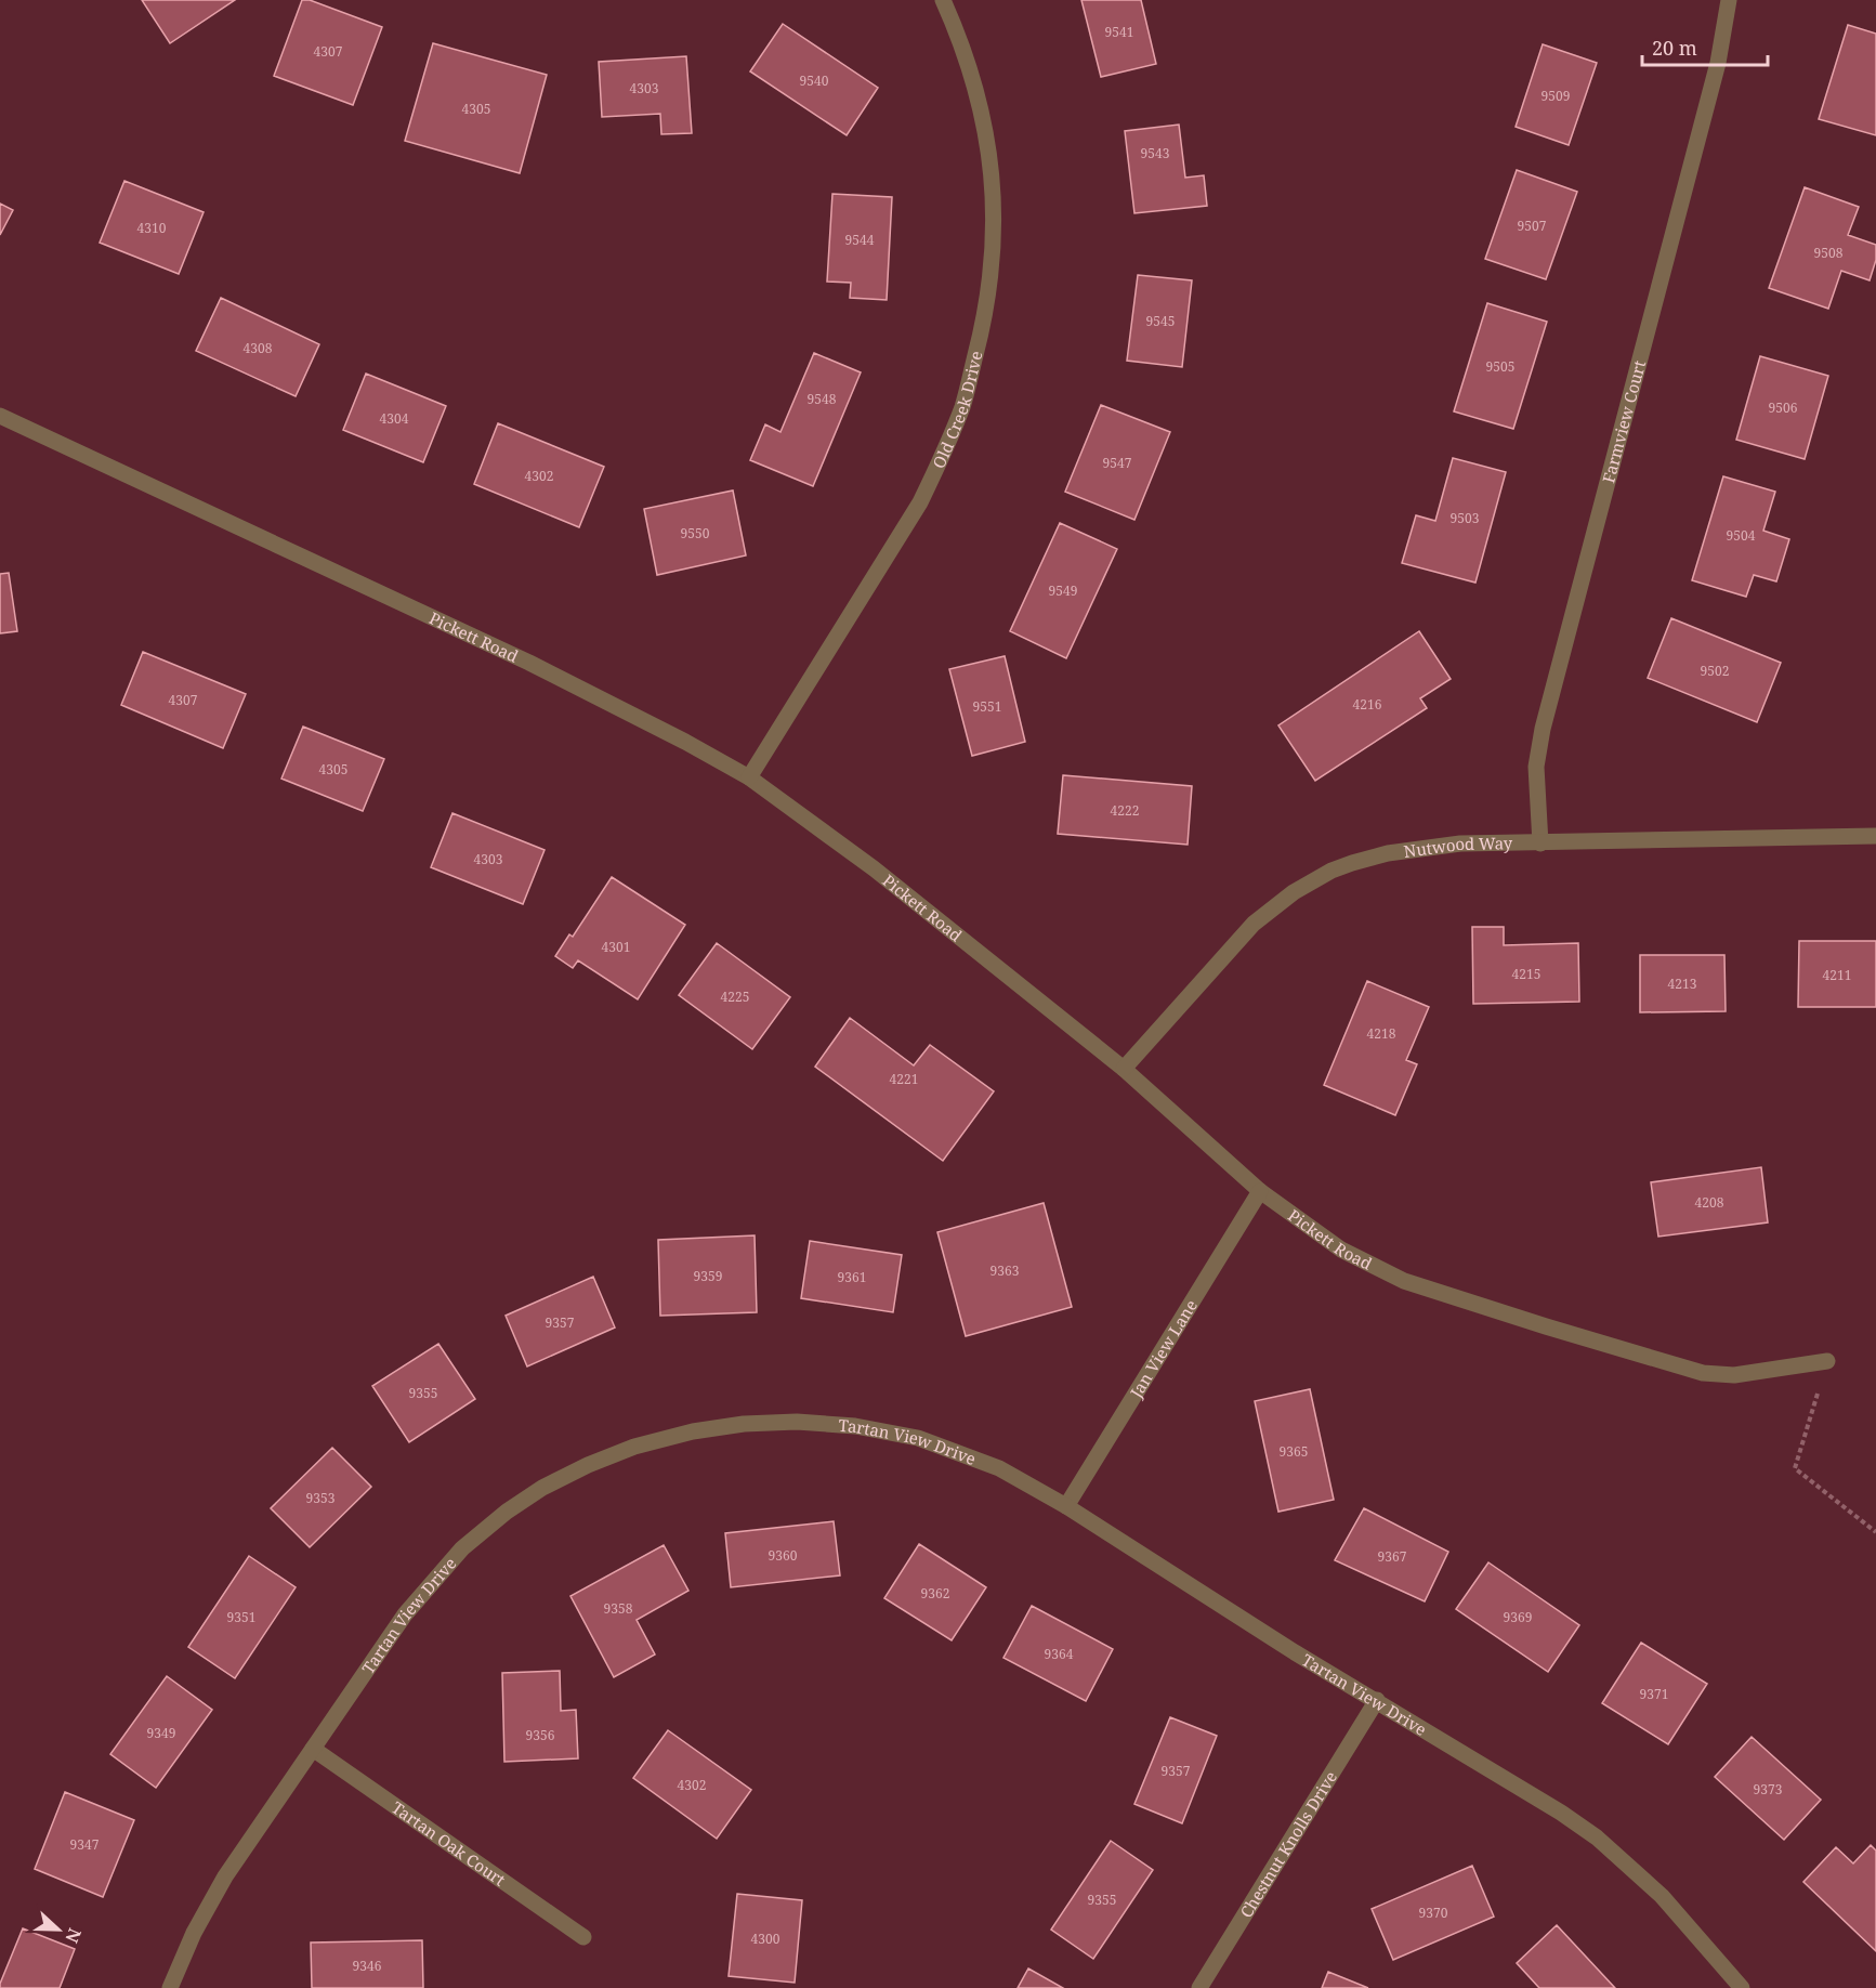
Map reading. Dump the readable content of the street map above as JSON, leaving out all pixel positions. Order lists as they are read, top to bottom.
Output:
{
  "streets": {
    "street": [
      "Old Creek Drive",
      "Farmview Court",
      "Pickett Road",
      "Nutwood Way",
      "Jan View Lane",
      "Tartan View Drive",
      "Tartan Oak Court",
      "Chestnut Knolls Drive"
    ]
  },
  "crossings": [
    ["Old Creek Drive", "Pickett Road"],
    ["Farmview Court", "Nutwood Way"],
    ["Pickett Road", "Nutwood Way"],
    ["Pickett Road", "Jan View Lane"],
    ["Jan View Lane", "Tartan View Drive"],
    ["Tartan View Drive", "Tartan Oak Court"],
    ["Tartan View Drive", "Chestnut Knolls Drive"]
  ],
  "house_numbers": [
    "9541",
    "4307",
    "9540",
    "4303",
    "9509",
    "4305",
    "9543",
    "9507",
    "4310",
    "9544",
    "9508",
    "9545",
    "4308",
    "9505",
    "9548",
    "9506",
    "4304",
    "9547",
    "4302",
    "9503",
    "9550",
    "9504",
    "9549",
    "9502",
    "4307",
    "4216",
    "9551",
    "4305",
    "4222",
    "4303",
    "4301",
    "4215",
    "4211",
    "4213",
    "4225",
    "4218",
    "4221",
    "4208",
    "9363",
    "9359",
    "9361",
    "9357",
    "9355",
    "9365",
    "9353",
    "9360",
    "9367",
    "9362",
    "9358",
    "9351",
    "9369",
    "9364",
    "9371",
    "9349",
    "9356",
    "9357",
    "4302",
    "9373",
    "9347",
    "9355",
    "9370",
    "4300",
    "9346"
  ],
  "scale_bar": "20 m",
  "north": "right"
}
